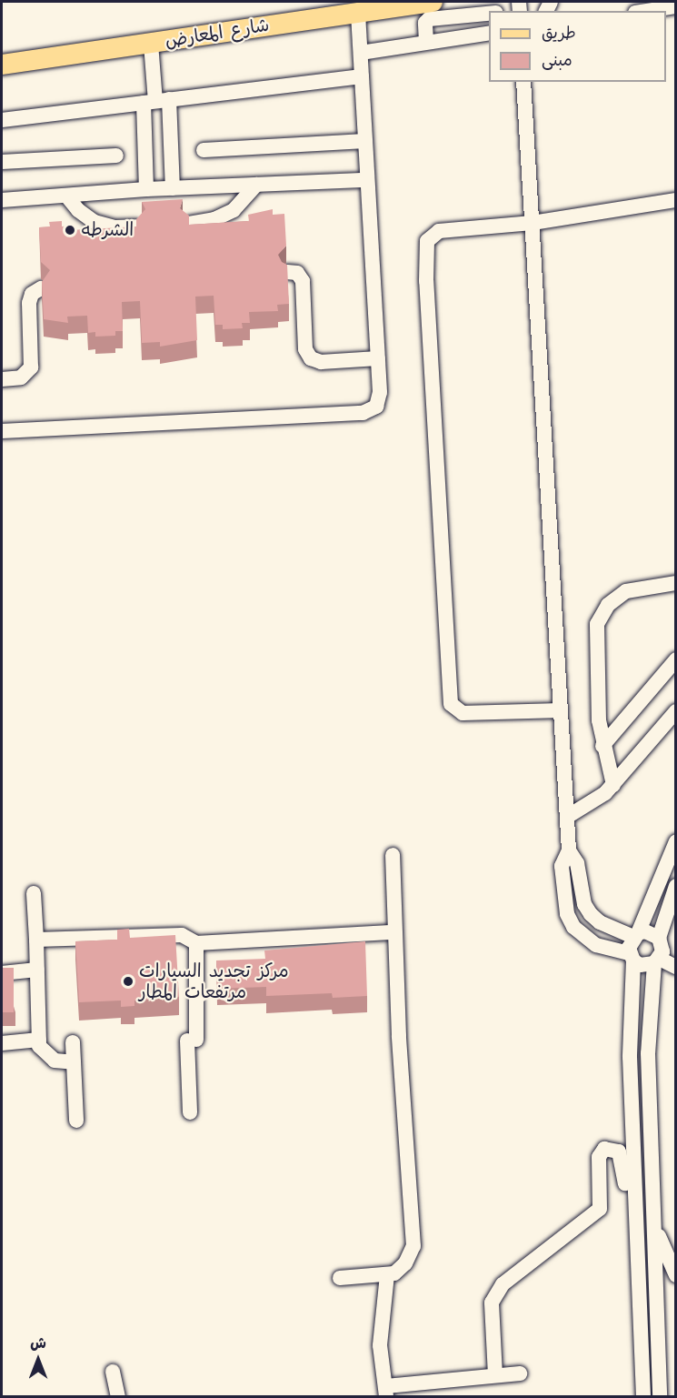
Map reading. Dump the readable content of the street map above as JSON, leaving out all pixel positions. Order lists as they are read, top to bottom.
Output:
{
  "streets": {
    "main road": ["شارع المعارض"]
  },
  "places": ["الشرطه", "مركز تجديد السيارات مرتفعات المطار"],
  "legend": ["طريق", "مبنى"],
  "north": "top"
}
